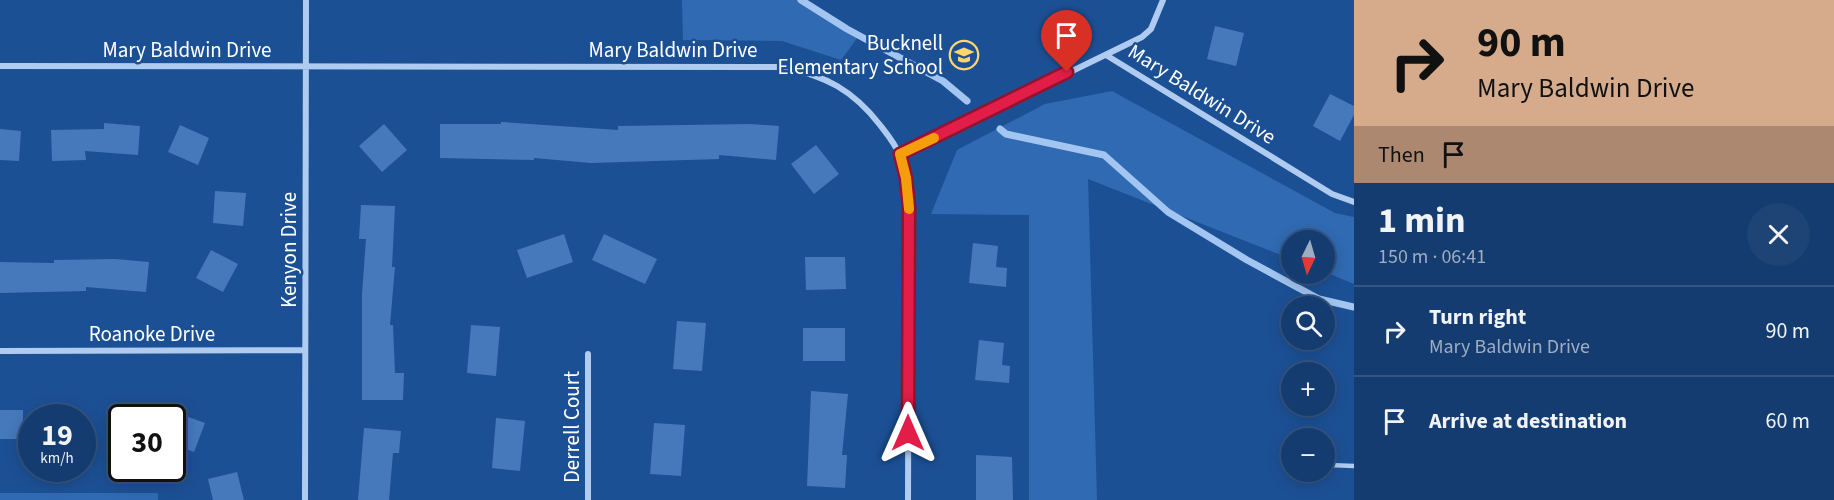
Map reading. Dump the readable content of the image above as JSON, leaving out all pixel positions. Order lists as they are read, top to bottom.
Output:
{
  "streets": {
    "street": [
      "Mary Baldwin Drive",
      "Kenyon Drive",
      "Roanoke Drive",
      "Derrell Court"
    ]
  },
  "crossings": [
    ["Mary Baldwin Drive", "Kenyon Drive"],
    ["Kenyon Drive", "Roanoke Drive"]
  ],
  "places": {
    "school or university": ["Bucknell Elementary School"]
  },
  "north": "bottom",
  "page": {
    "turn": ["90 m", "Mary Baldwin Drive"],
    "then": "Then",
    "heading": ["1 min", "150 m · 06:41"],
    "map_buttons": ["+", "−"],
    "list": [
      {
        "name": "Turn right",
        "note": "Mary Baldwin Drive",
        "value": "90 m"
      },
      {
        "name": "Arrive at destination",
        "value": "60 m"
      }
    ],
    "speed": "19 km/h",
    "limit": "30"
  }
}
